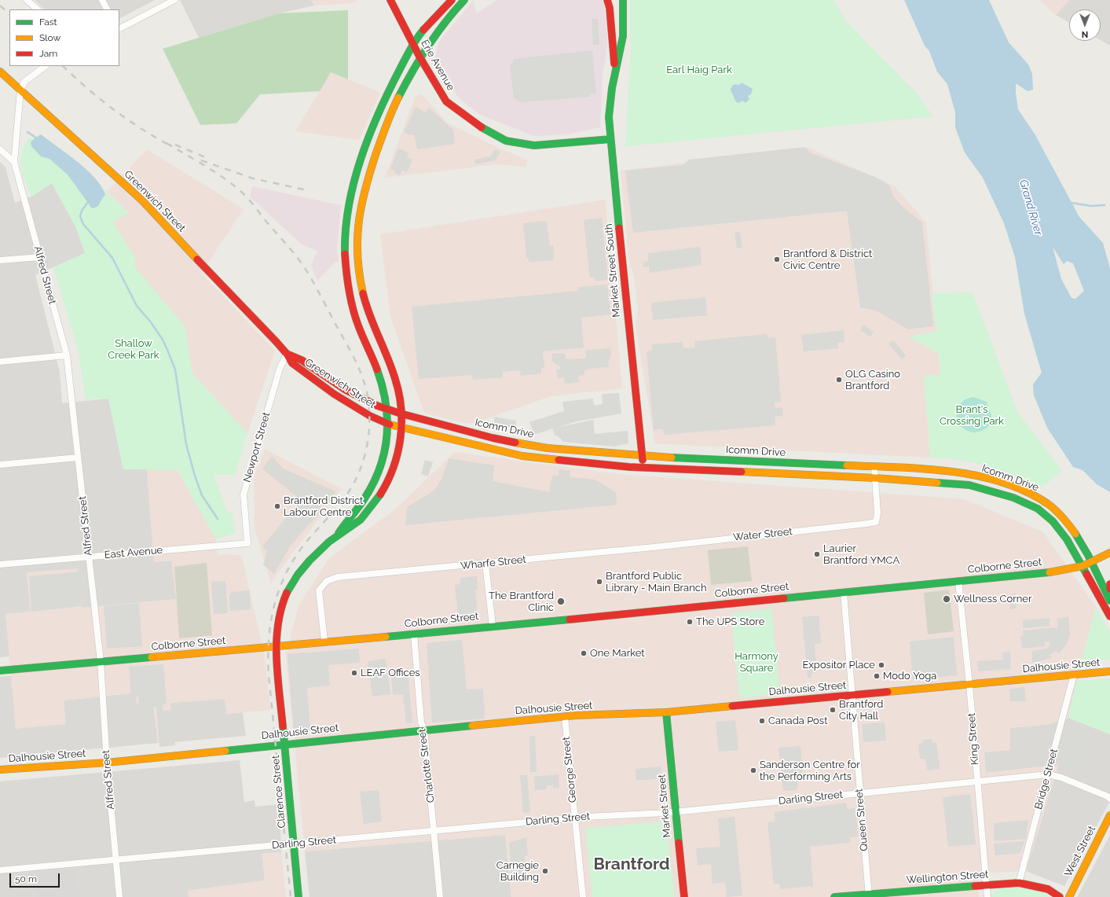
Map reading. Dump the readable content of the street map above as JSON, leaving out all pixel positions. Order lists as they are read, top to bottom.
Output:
{
  "streets": {
    "main road": [
      "Erie Avenue",
      "Greenwich Street",
      "Market Street South",
      "Icomm Drive",
      "Colborne Street",
      "Dalhousie Street",
      "Clarence Street",
      "Market Street",
      "West Street",
      "Wellington Street"
    ],
    "street": [
      "Alfred Street",
      "Newport Street",
      "Water Street",
      "East Avenue",
      "Wharfe Street",
      "King Street",
      "Charlotte Street",
      "George Street",
      "Bridge Street",
      "Darling Street",
      "Queen Street"
    ]
  },
  "crossings": [
    ["Erie Avenue", "Market Street South"],
    ["Greenwich Street", "Alfred Street"],
    ["Greenwich Street", "Icomm Drive"],
    ["Greenwich Street", "Newport Street"],
    ["Market Street South", "Icomm Drive"],
    ["Alfred Street", "East Avenue"],
    ["Alfred Street", "Colborne Street"],
    ["Alfred Street", "Dalhousie Street"],
    ["Alfred Street", "Darling Street"],
    ["Icomm Drive", "Water Street"],
    ["Icomm Drive", "Colborne Street"],
    ["Newport Street", "East Avenue"],
    ["Water Street", "Wharfe Street"],
    ["Wharfe Street", "Colborne Street"],
    ["Colborne Street", "King Street"],
    ["Colborne Street", "Charlotte Street"],
    ["Colborne Street", "Clarence Street"],
    ["Colborne Street", "Queen Street"],
    ["Dalhousie Street", "King Street"],
    ["Dalhousie Street", "Charlotte Street"],
    ["Dalhousie Street", "George Street"],
    ["Dalhousie Street", "Bridge Street"],
    ["Dalhousie Street", "Clarence Street"],
    ["Dalhousie Street", "Market Street"],
    ["Dalhousie Street", "Queen Street"],
    ["King Street", "Darling Street"],
    ["King Street", "Wellington Street"],
    ["Charlotte Street", "Darling Street"],
    ["George Street", "Darling Street"],
    ["Bridge Street", "Darling Street"],
    ["Bridge Street", "Wellington Street"],
    ["Clarence Street", "Darling Street"],
    ["Darling Street", "Market Street"],
    ["Darling Street", "Queen Street"],
    ["Queen Street", "Wellington Street"]
  ],
  "districts": ["Brantford"],
  "water": ["Grand River"],
  "parks": [
    "Earl Haig Park",
    "Shallow Creek Park",
    "Brant's Crossing Park",
    "Harmony Square"
  ],
  "places": [
    "Brantford & District Civic Centre",
    "OLG Casino Brantford",
    "Brantford District Labour Centre",
    "Laurier Brantford YMCA",
    "Brantford Public Library - Main Branch",
    "Wellness Corner",
    "The Brantford Clinic",
    "The UPS Store",
    "One Market",
    "Expositor Place",
    "LEAF Offices",
    "Modo Yoga",
    "Brantford City Hall",
    "Canada Post",
    "Sanderson Centre for the Performing Arts",
    "Carnegie Building"
  ],
  "legend": ["Fast", "Slow", "Jam"],
  "scale_bar": "50 m",
  "north": "bottom"
}
